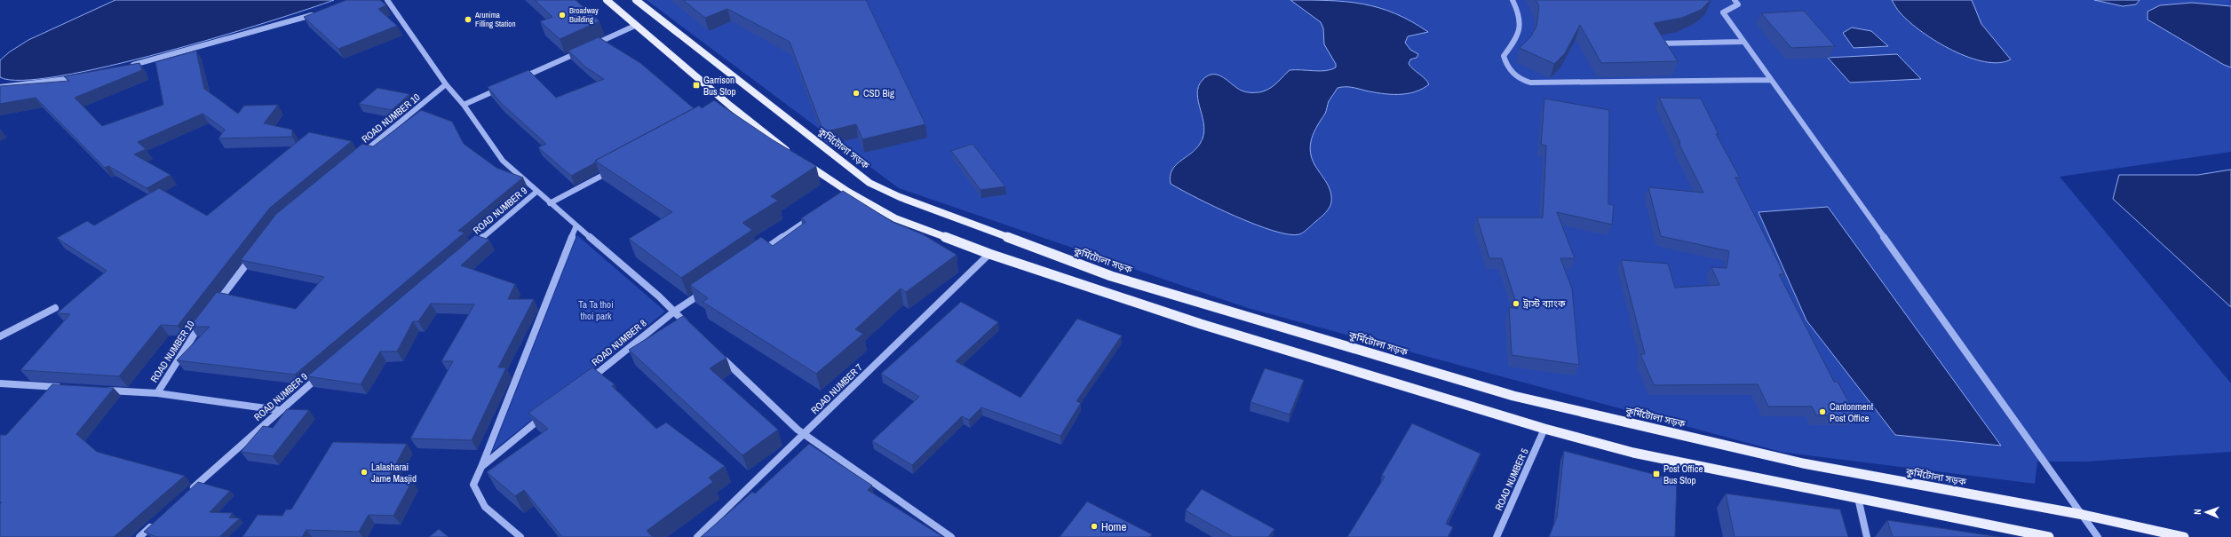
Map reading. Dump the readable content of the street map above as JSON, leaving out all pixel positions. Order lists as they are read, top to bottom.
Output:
{
  "streets": {
    "main road": ["কুর্মিটোলা সড়ক"],
    "street": [
      "ROAD NUMBER 10",
      "ROAD NUMBER 9",
      "ROAD NUMBER 8",
      "ROAD NUMBER 7",
      "ROAD NUMBER 5"
    ]
  },
  "crossings": [
    ["ROAD NUMBER 10", "ROAD NUMBER 9"]
  ],
  "parks": ["Ta Ta thoi thoi park"],
  "places": {
    "other": [
      "Broadway Building",
      "Arunima Filling Station",
      "CSD Big",
      "ট্রাস্ট ব্যাংক",
      "Cantonment Post Office",
      "Lalasharai Jame Masjid",
      "Home"
    ],
    "transit": ["Garrison Bus Stop", "Post Office Bus Stop"]
  },
  "north": "left"
}
